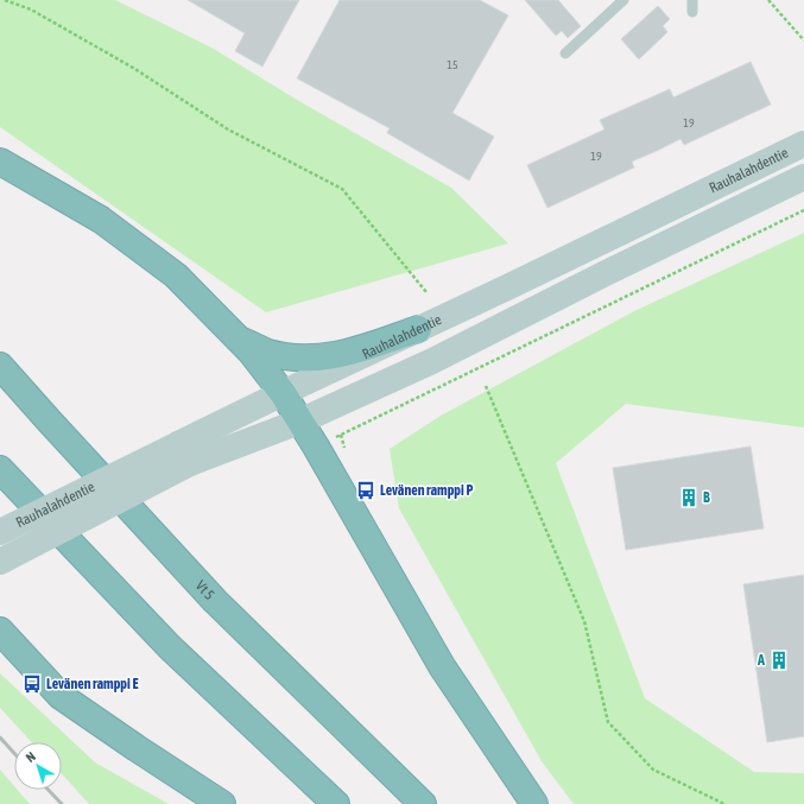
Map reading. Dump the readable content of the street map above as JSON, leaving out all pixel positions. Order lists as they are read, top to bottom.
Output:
{
  "streets": {
    "highway": ["Vt 5"],
    "main road": ["Rauhalahdentie"]
  },
  "places": {
    "bus stop": ["Levänen ramppi P", "Levänen ramppi E"],
    "building": ["B", "A"]
  },
  "house_numbers": ["15", "19", "19"],
  "north": "top left"
}
